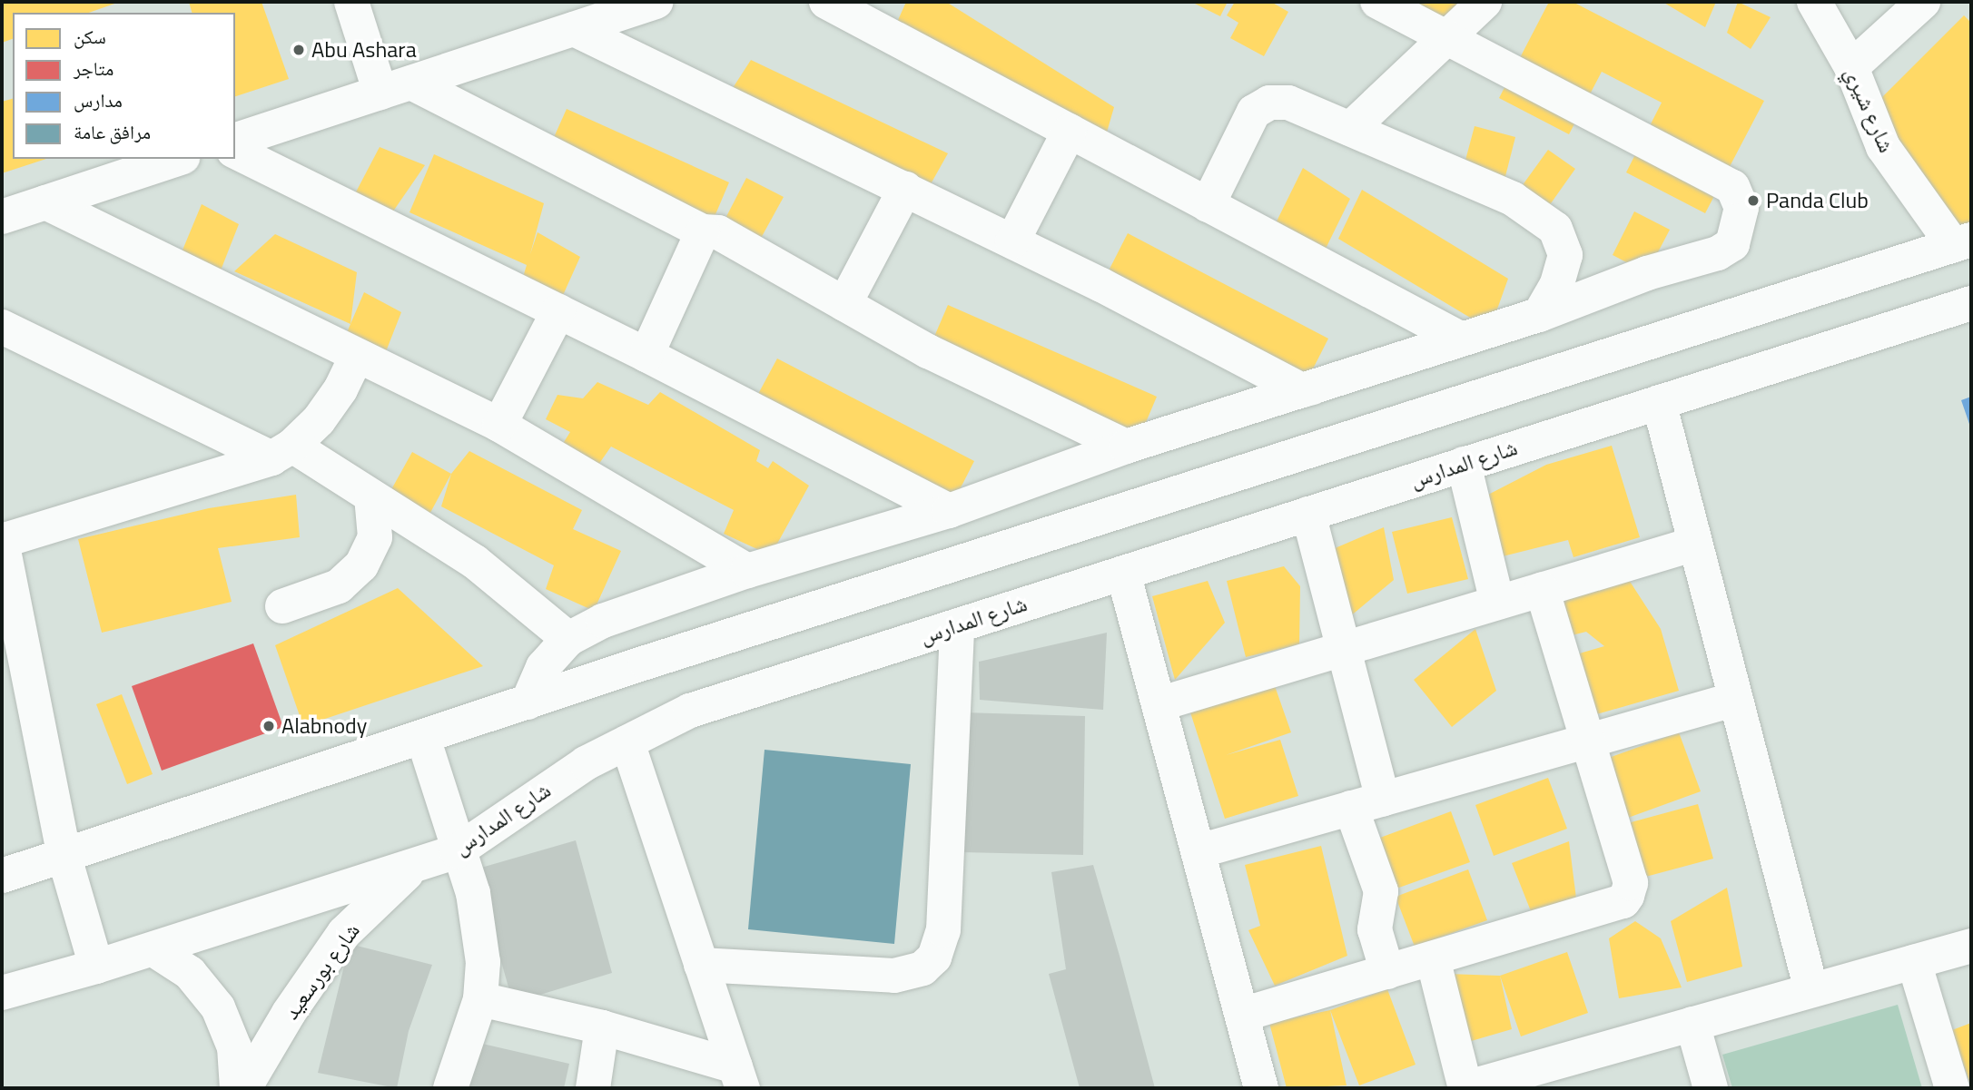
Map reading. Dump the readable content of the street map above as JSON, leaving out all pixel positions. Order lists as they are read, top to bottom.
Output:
{
  "streets": {
    "street": ["شارع شيري", "شارع المدارس", "شارع بورسعيد"]
  },
  "crossings": [
    ["شارع المدارس", "شارع بورسعيد"]
  ],
  "places": ["Abu Ashara", "Panda Club", "Alabnody"],
  "legend": [
    "سكن",
    "متاجر",
    "مدارس",
    "مرافق عامة"
  ]
}
